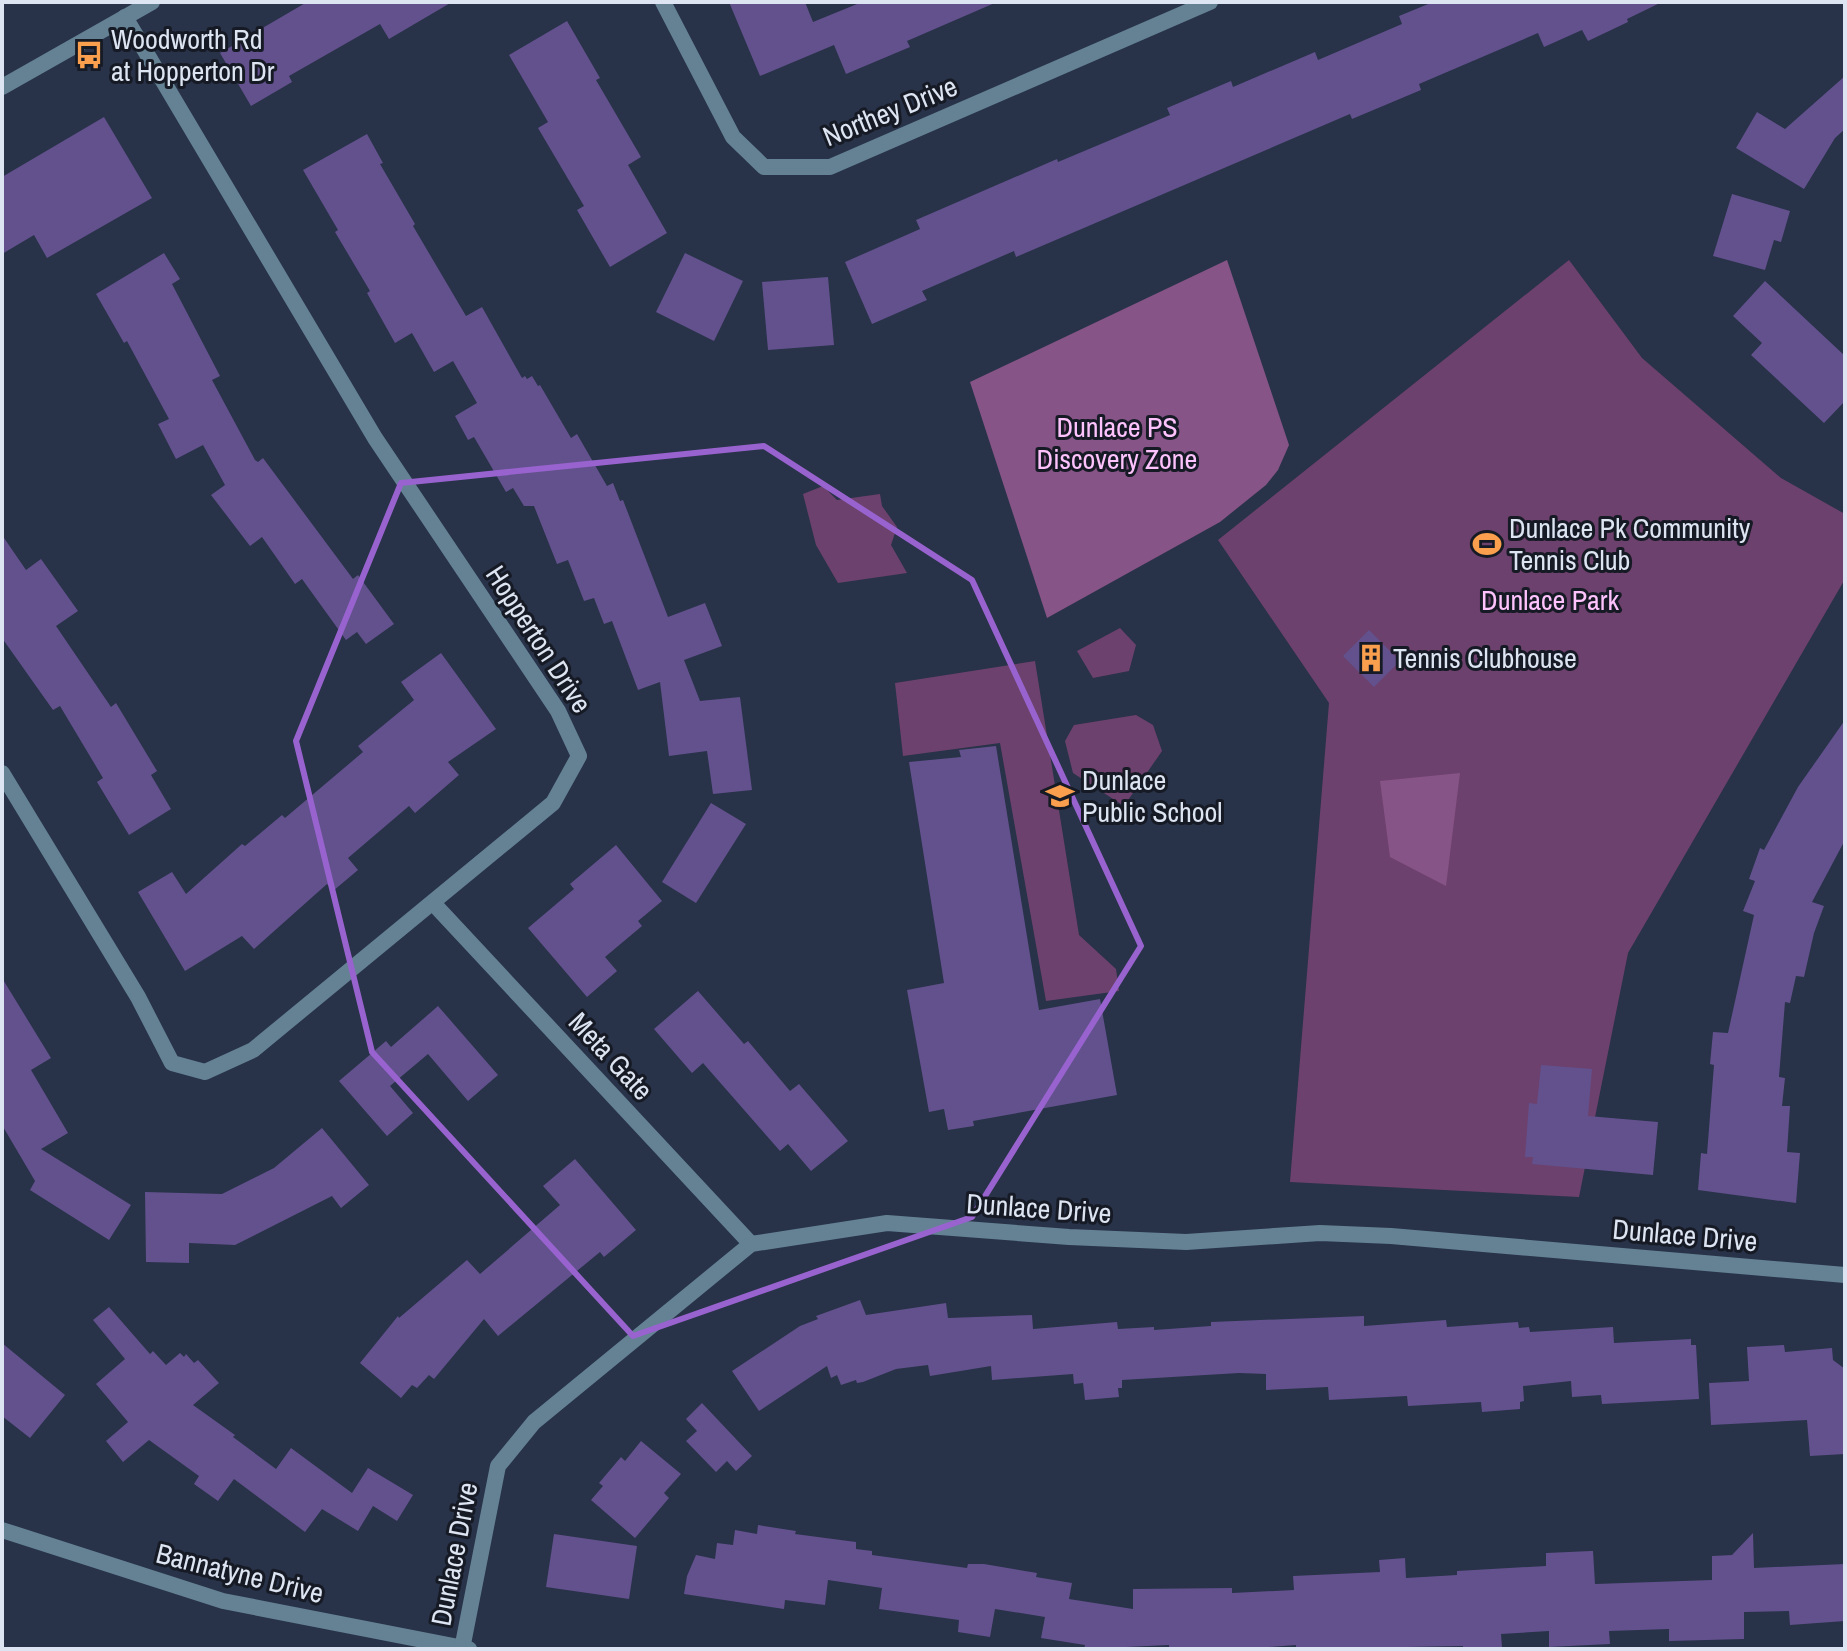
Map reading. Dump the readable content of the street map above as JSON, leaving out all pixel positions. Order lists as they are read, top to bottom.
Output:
{
  "streets": {
    "street": [
      "Northey Drive",
      "Hopperton Drive",
      "Meta Gate",
      "Dunlace Drive",
      "Bannatyne Drive"
    ]
  },
  "crossings": [
    ["Hopperton Drive", "Meta Gate"],
    ["Meta Gate", "Dunlace Drive"],
    ["Dunlace Drive", "Bannatyne Drive"]
  ],
  "parks": ["Dunlace PS Discovery Zone", "Dunlace Park"],
  "places": {
    "bus stop": ["Woodworth Rd at Hopperton Dr"],
    "sports": ["Dunlace Pk Community Tennis Club"],
    "building": ["Tennis Clubhouse"],
    "school or university": ["Dunlace Public School"]
  }
}
